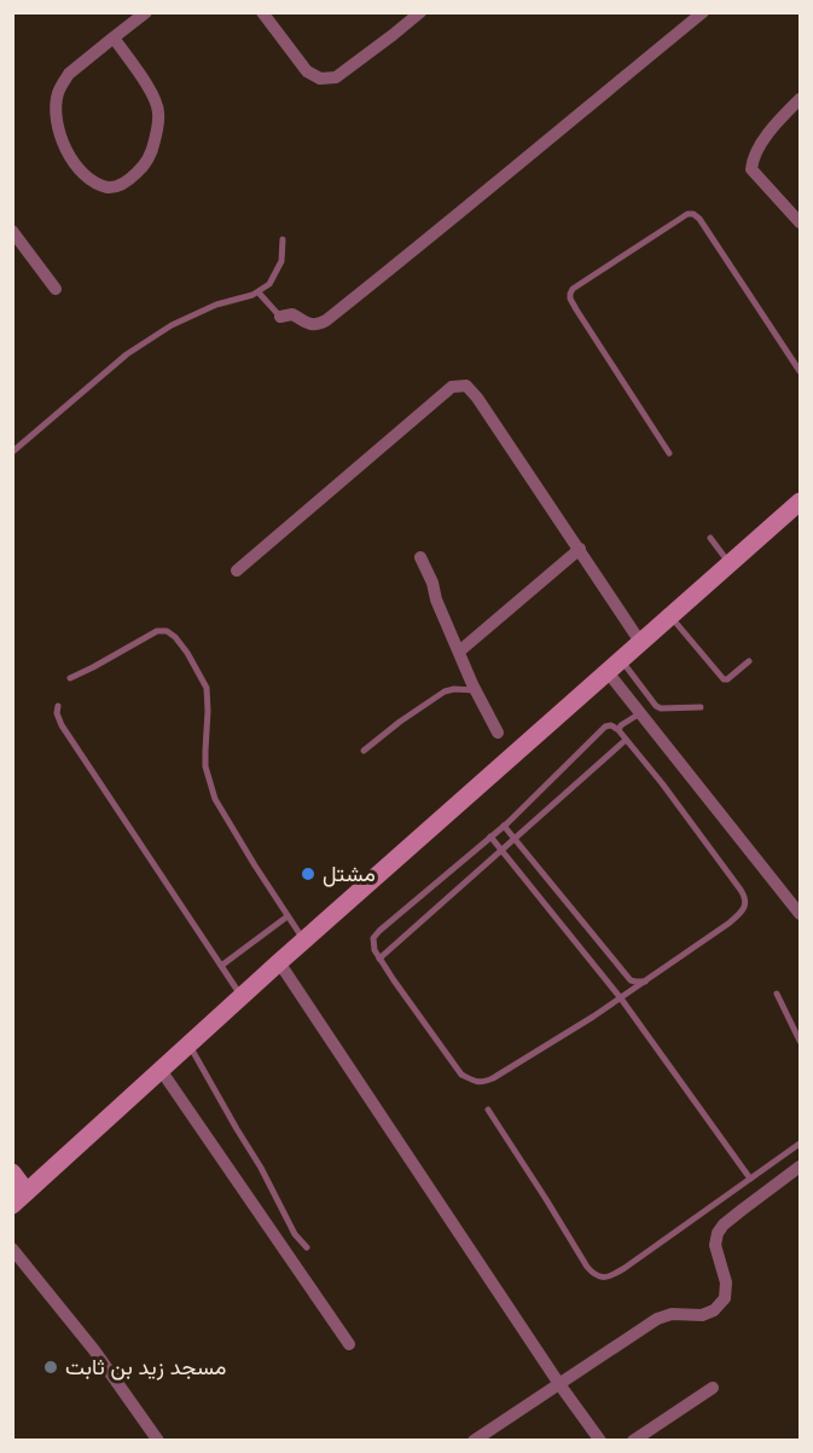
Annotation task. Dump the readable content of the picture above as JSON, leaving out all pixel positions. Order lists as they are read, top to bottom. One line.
{"places":["مشتل","مسجد زيد بن ثابت"]}
